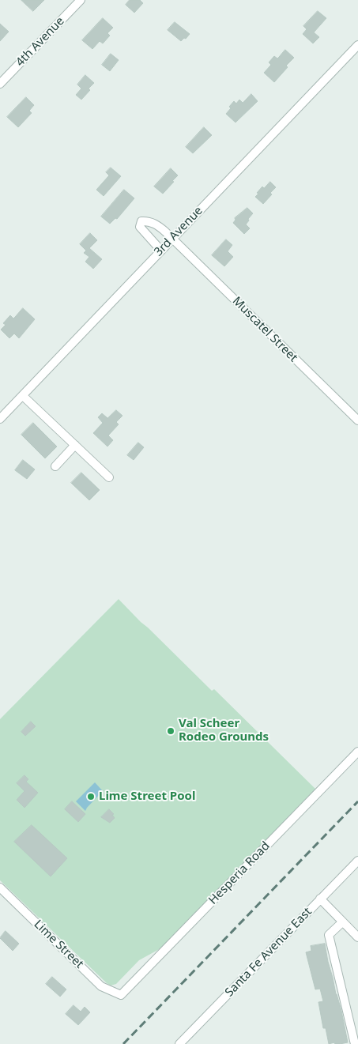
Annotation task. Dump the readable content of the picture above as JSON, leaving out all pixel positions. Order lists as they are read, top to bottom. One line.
{"streets":{"street":["4th Avenue","3rd Avenue","Muscatel Street","Hesperia Road","Lime Street","Santa Fe Avenue East"]},"crossings":[["3rd Avenue","Muscatel Street"],["Hesperia Road","Lime Street"]],"places":["Val Scheer Rodeo Grounds","Lime Street Pool"]}
